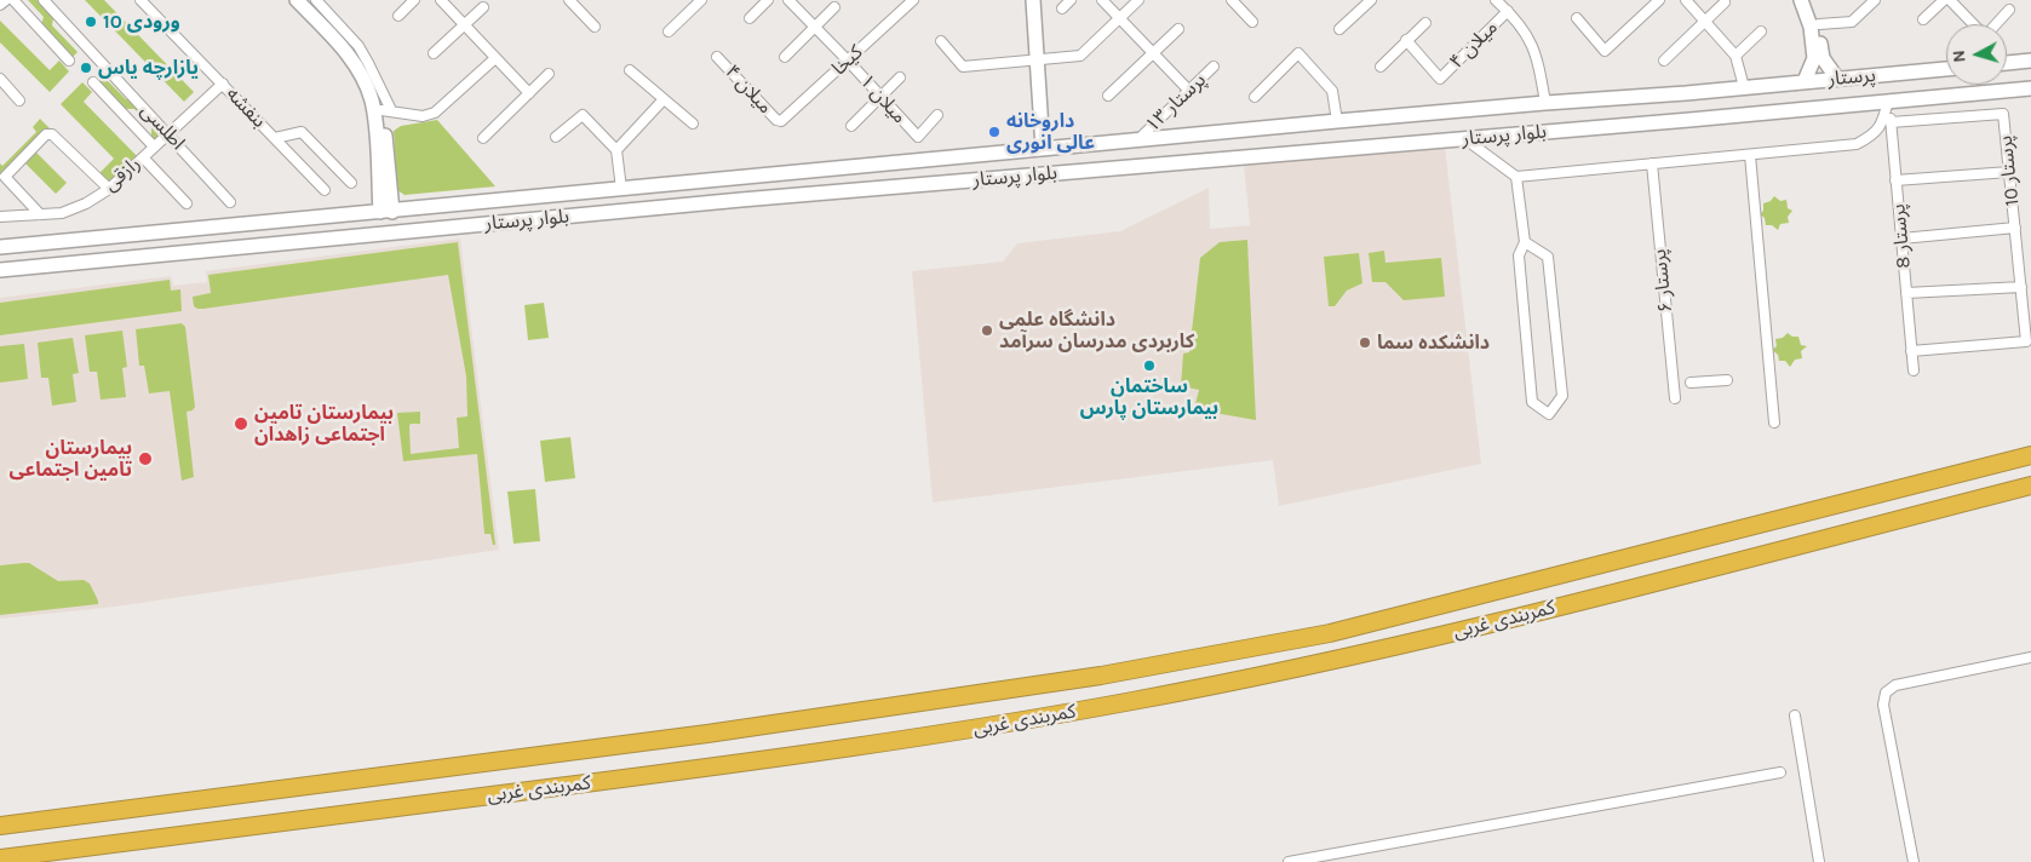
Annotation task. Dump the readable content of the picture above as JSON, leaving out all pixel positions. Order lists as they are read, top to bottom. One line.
{"streets":{"highway":["کمربندی غربی"],"main road":["پرستار","بلوار پرستار"],"street":["میلان ۴","کیخا","میلان ۱","پرستار ۱۳","بنفشه","اطلسی","پرستار 10","رازقی","پرستار 8","پرستار ۶"]},"crossings":[["میلان ۴","کیخا"],["کیخا","میلان ۱"],["پرستار","بلوار پرستار"],["پرستار ۱۳","بلوار پرستار"],["بنفشه","رازقی"],["اطلسی","رازقی"],["بلوار پرستار","پرستار 8"],["پرستار 10","پرستار 8"]],"places":["ورودی 10","یازارچه یاس","داروخانه عالی انوری","دانشگاه علمی کاربردی مدرسان سرآمد","دانشکده سما","ساختمان بیمارستان پارس","بیمارستان تامین اجتماعی زاهدان","بیمارستان تامین اجتماعی"],"north":"left"}
